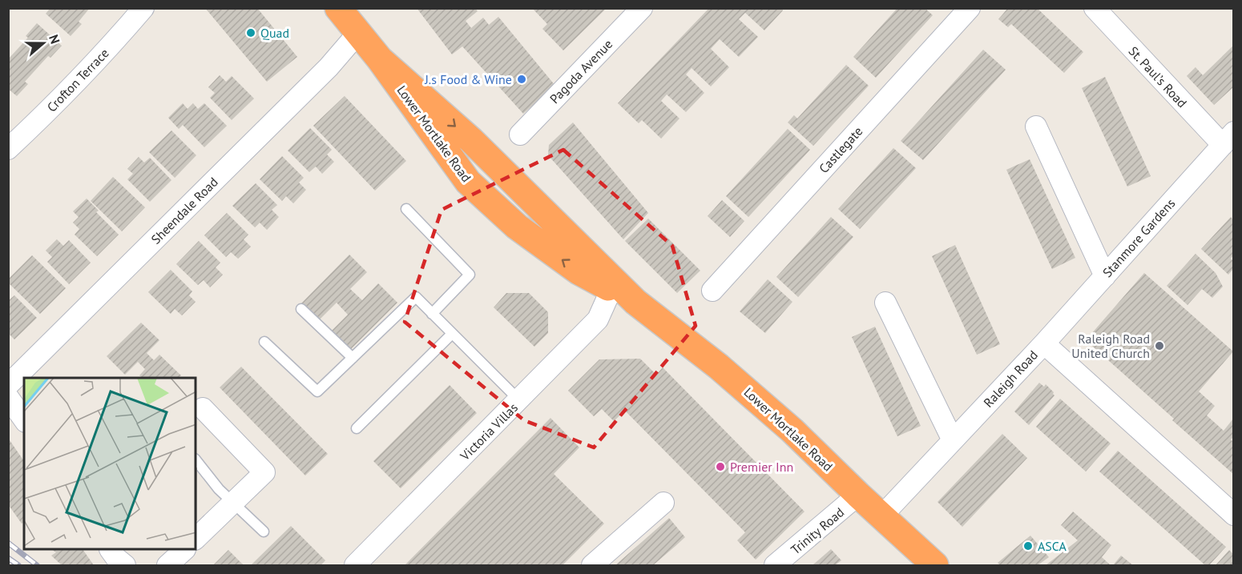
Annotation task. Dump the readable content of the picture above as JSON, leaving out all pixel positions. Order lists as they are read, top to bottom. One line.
{"streets":{"highway":["Lower Mortlake Road"],"street":["Pagoda Avenue","St. Paul’s Road","Crofton Terrace","Castlegate","Sheendale Road","Stanmore Gardens","Raleigh Road","Victoria Villas","Trinity Road"]},"crossings":[["St. Paul’s Road","Stanmore Gardens"],["Lower Mortlake Road","Sheendale Road"],["Lower Mortlake Road","Raleigh Road"],["Lower Mortlake Road","Victoria Villas"],["Lower Mortlake Road","Trinity Road"],["Stanmore Gardens","Raleigh Road"]],"places":["Quad","J.s Food & Wine","Raleigh Road United Church","Premier Inn","ASCA"],"north":"right"}
